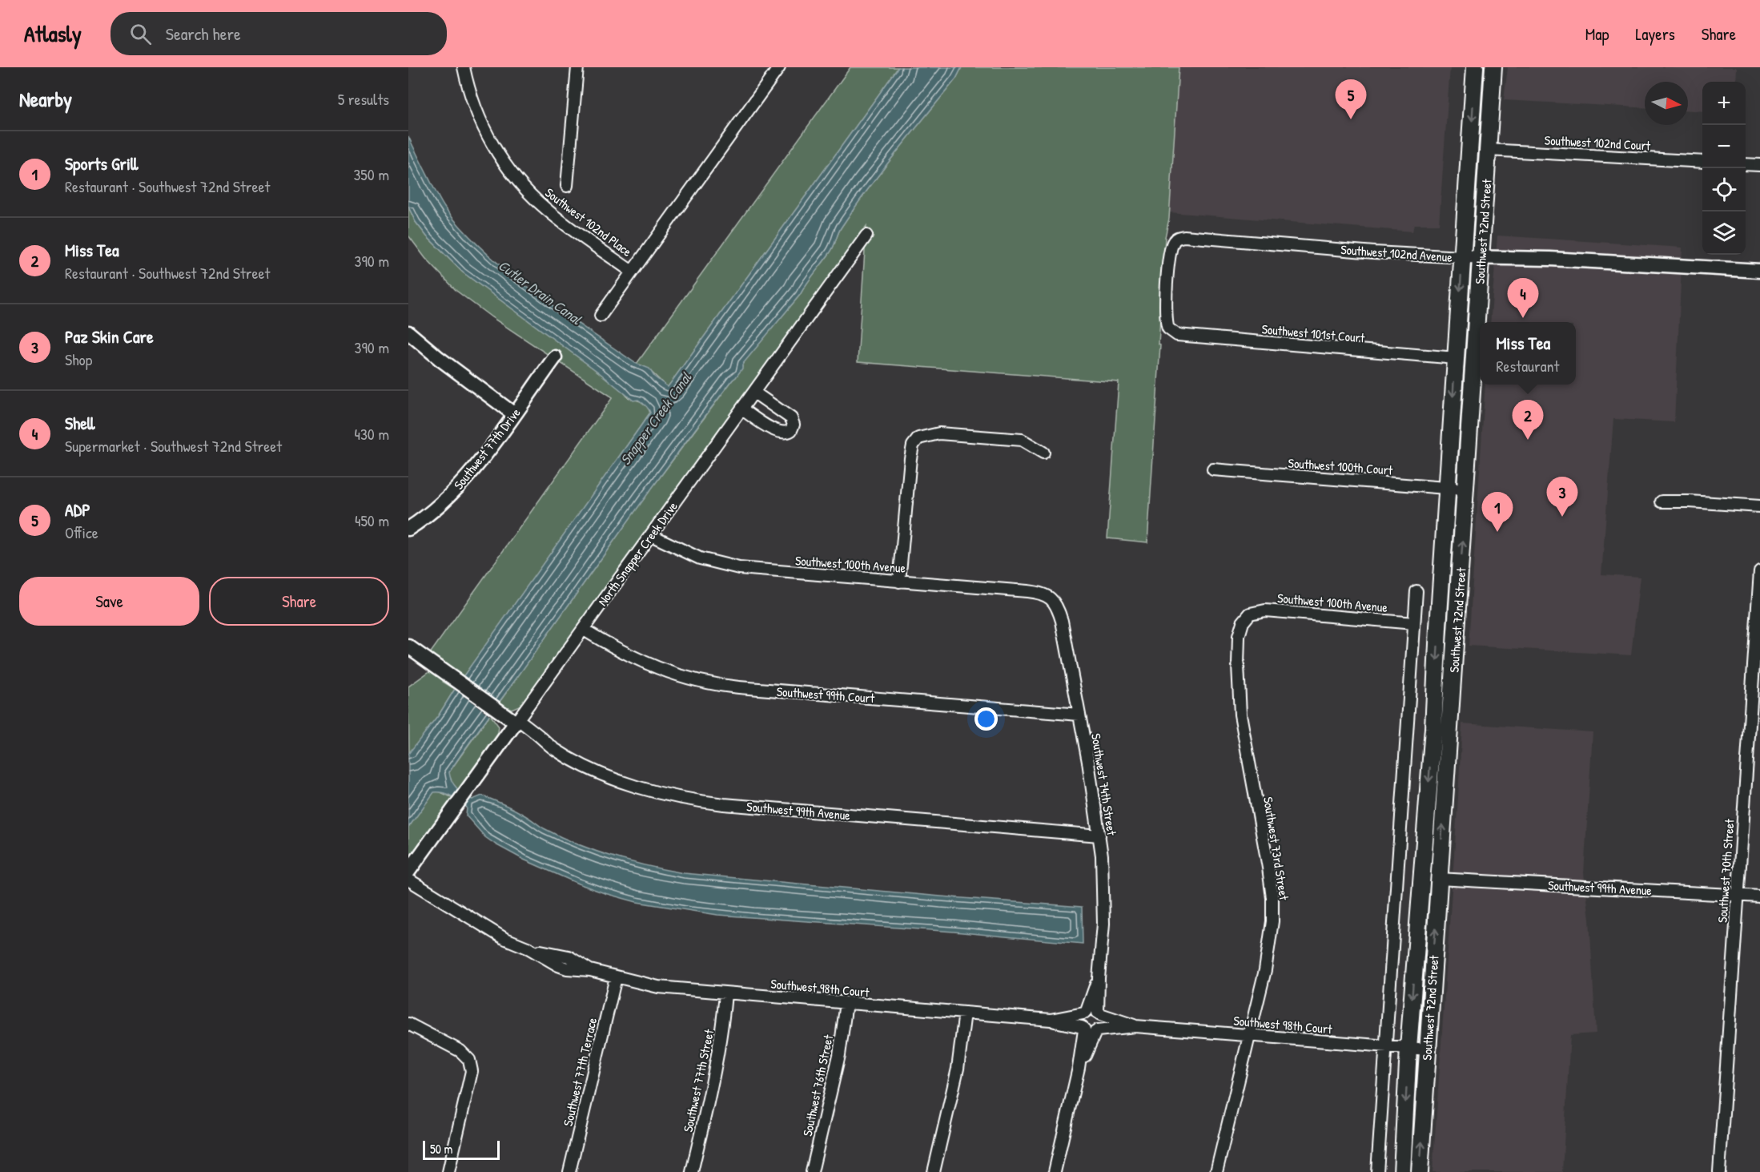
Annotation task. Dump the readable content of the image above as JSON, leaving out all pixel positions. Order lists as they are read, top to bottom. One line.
{"streets":{"main road":["Southwest 72nd Street"],"street":["Southwest 102nd Court","Southwest 102nd Place","Southwest 102nd Avenue","Southwest 101st Court","Southwest 77th Drive","Southwest 100th Court","North Snapper Creek Drive","Southwest 100th Avenue","Southwest 99th Court","Southwest 74th Street","Southwest 99th Avenue","Southwest 73rd Street","Southwest 70th Street","Southwest 98th Court","Southwest 77th Terrace","Southwest 77th Street","Southwest 76th Street"]},"crossings":[["Southwest 102nd Court","Southwest 72nd Street"],["Southwest 72nd Street","Southwest 102nd Avenue"],["Southwest 72nd Street","Southwest 101st Court"],["Southwest 72nd Street","Southwest 100th Court"],["Southwest 72nd Street","Southwest 99th Avenue"],["Southwest 72nd Street","Southwest 98th Court"],["Southwest 102nd Avenue","Southwest 101st Court"],["North Snapper Creek Drive","Southwest 100th Avenue"],["North Snapper Creek Drive","Southwest 99th Court"],["North Snapper Creek Drive","Southwest 99th Avenue"],["Southwest 100th Avenue","Southwest 74th Street"],["Southwest 100th Avenue","Southwest 73rd Street"],["Southwest 99th Court","Southwest 74th Street"],["Southwest 74th Street","Southwest 99th Avenue"],["Southwest 74th Street","Southwest 98th Court"],["Southwest 99th Avenue","Southwest 70th Street"],["Southwest 73rd Street","Southwest 98th Court"],["Southwest 98th Court","Southwest 77th Terrace"],["Southwest 98th Court","Southwest 77th Street"],["Southwest 98th Court","Southwest 76th Street"]],"water":["Cutler Drain Canal","Snapper Creek Canal"],"scale_bar":"50 m","north":"right","page":{"header":"Atlasly","search":"Search here","nav":["Map","Layers","Share"],"heading":["Nearby","5 results"],"pins":["5","4","2","3","1"],"map_buttons":["+","−"],"list":[{"mark":"1","name":"Sports Grill","note":"Restaurant · Southwest 72nd Street","value":"350 m"},{"mark":"2","name":"Miss Tea","note":"Restaurant · Southwest 72nd Street","value":"390 m"},{"mark":"3","name":"Paz Skin Care","note":"Shop","value":"390 m"},{"mark":"4","name":"Shell","note":"Supermarket · Southwest 72nd Street","value":"430 m"},{"mark":"5","name":"ADP","note":"Office","value":"450 m"}],"popup":["Miss Tea","Restaurant"],"buttons":["Save","Share"],"scale":"50 m"}}
